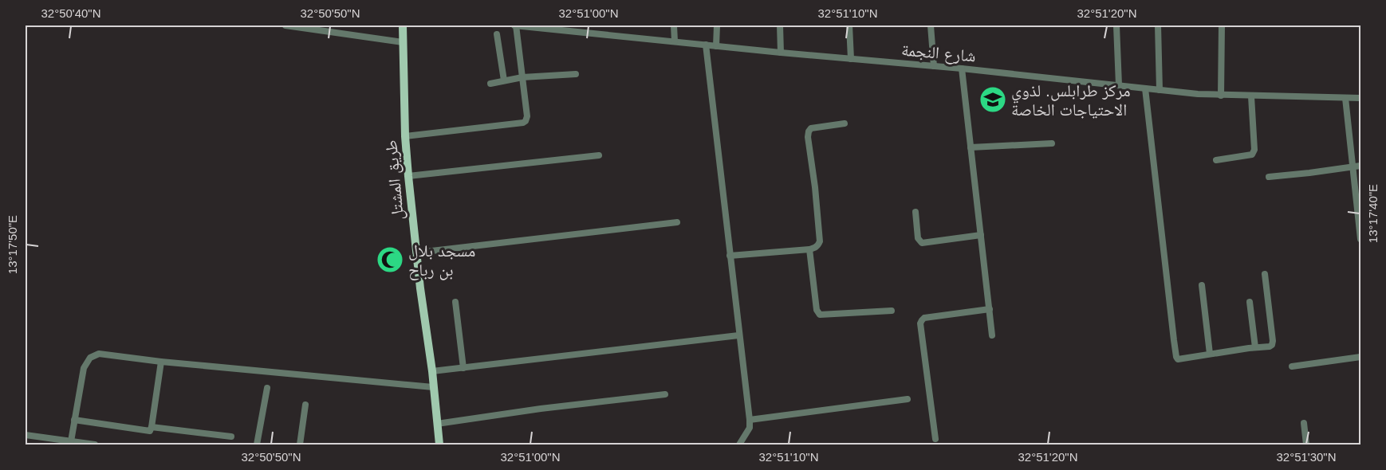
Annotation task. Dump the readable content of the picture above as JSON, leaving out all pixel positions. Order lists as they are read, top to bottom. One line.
{"streets":{"main road":["طريق المشتل"],"street":["شارع النجمة"]},"places":{"school or university":["مركز طرابلس. لذوي الاحتياجات الخاصة"],"mosque":["مسجد بلال بن رباح"]},"coordinates":["32°50'40\"N","32°50'50\"N","32°51'00\"N","32°51'10\"N","32°51'20\"N","13°17'40\"E","13°17'50\"E","32°51'30\"N"]}
